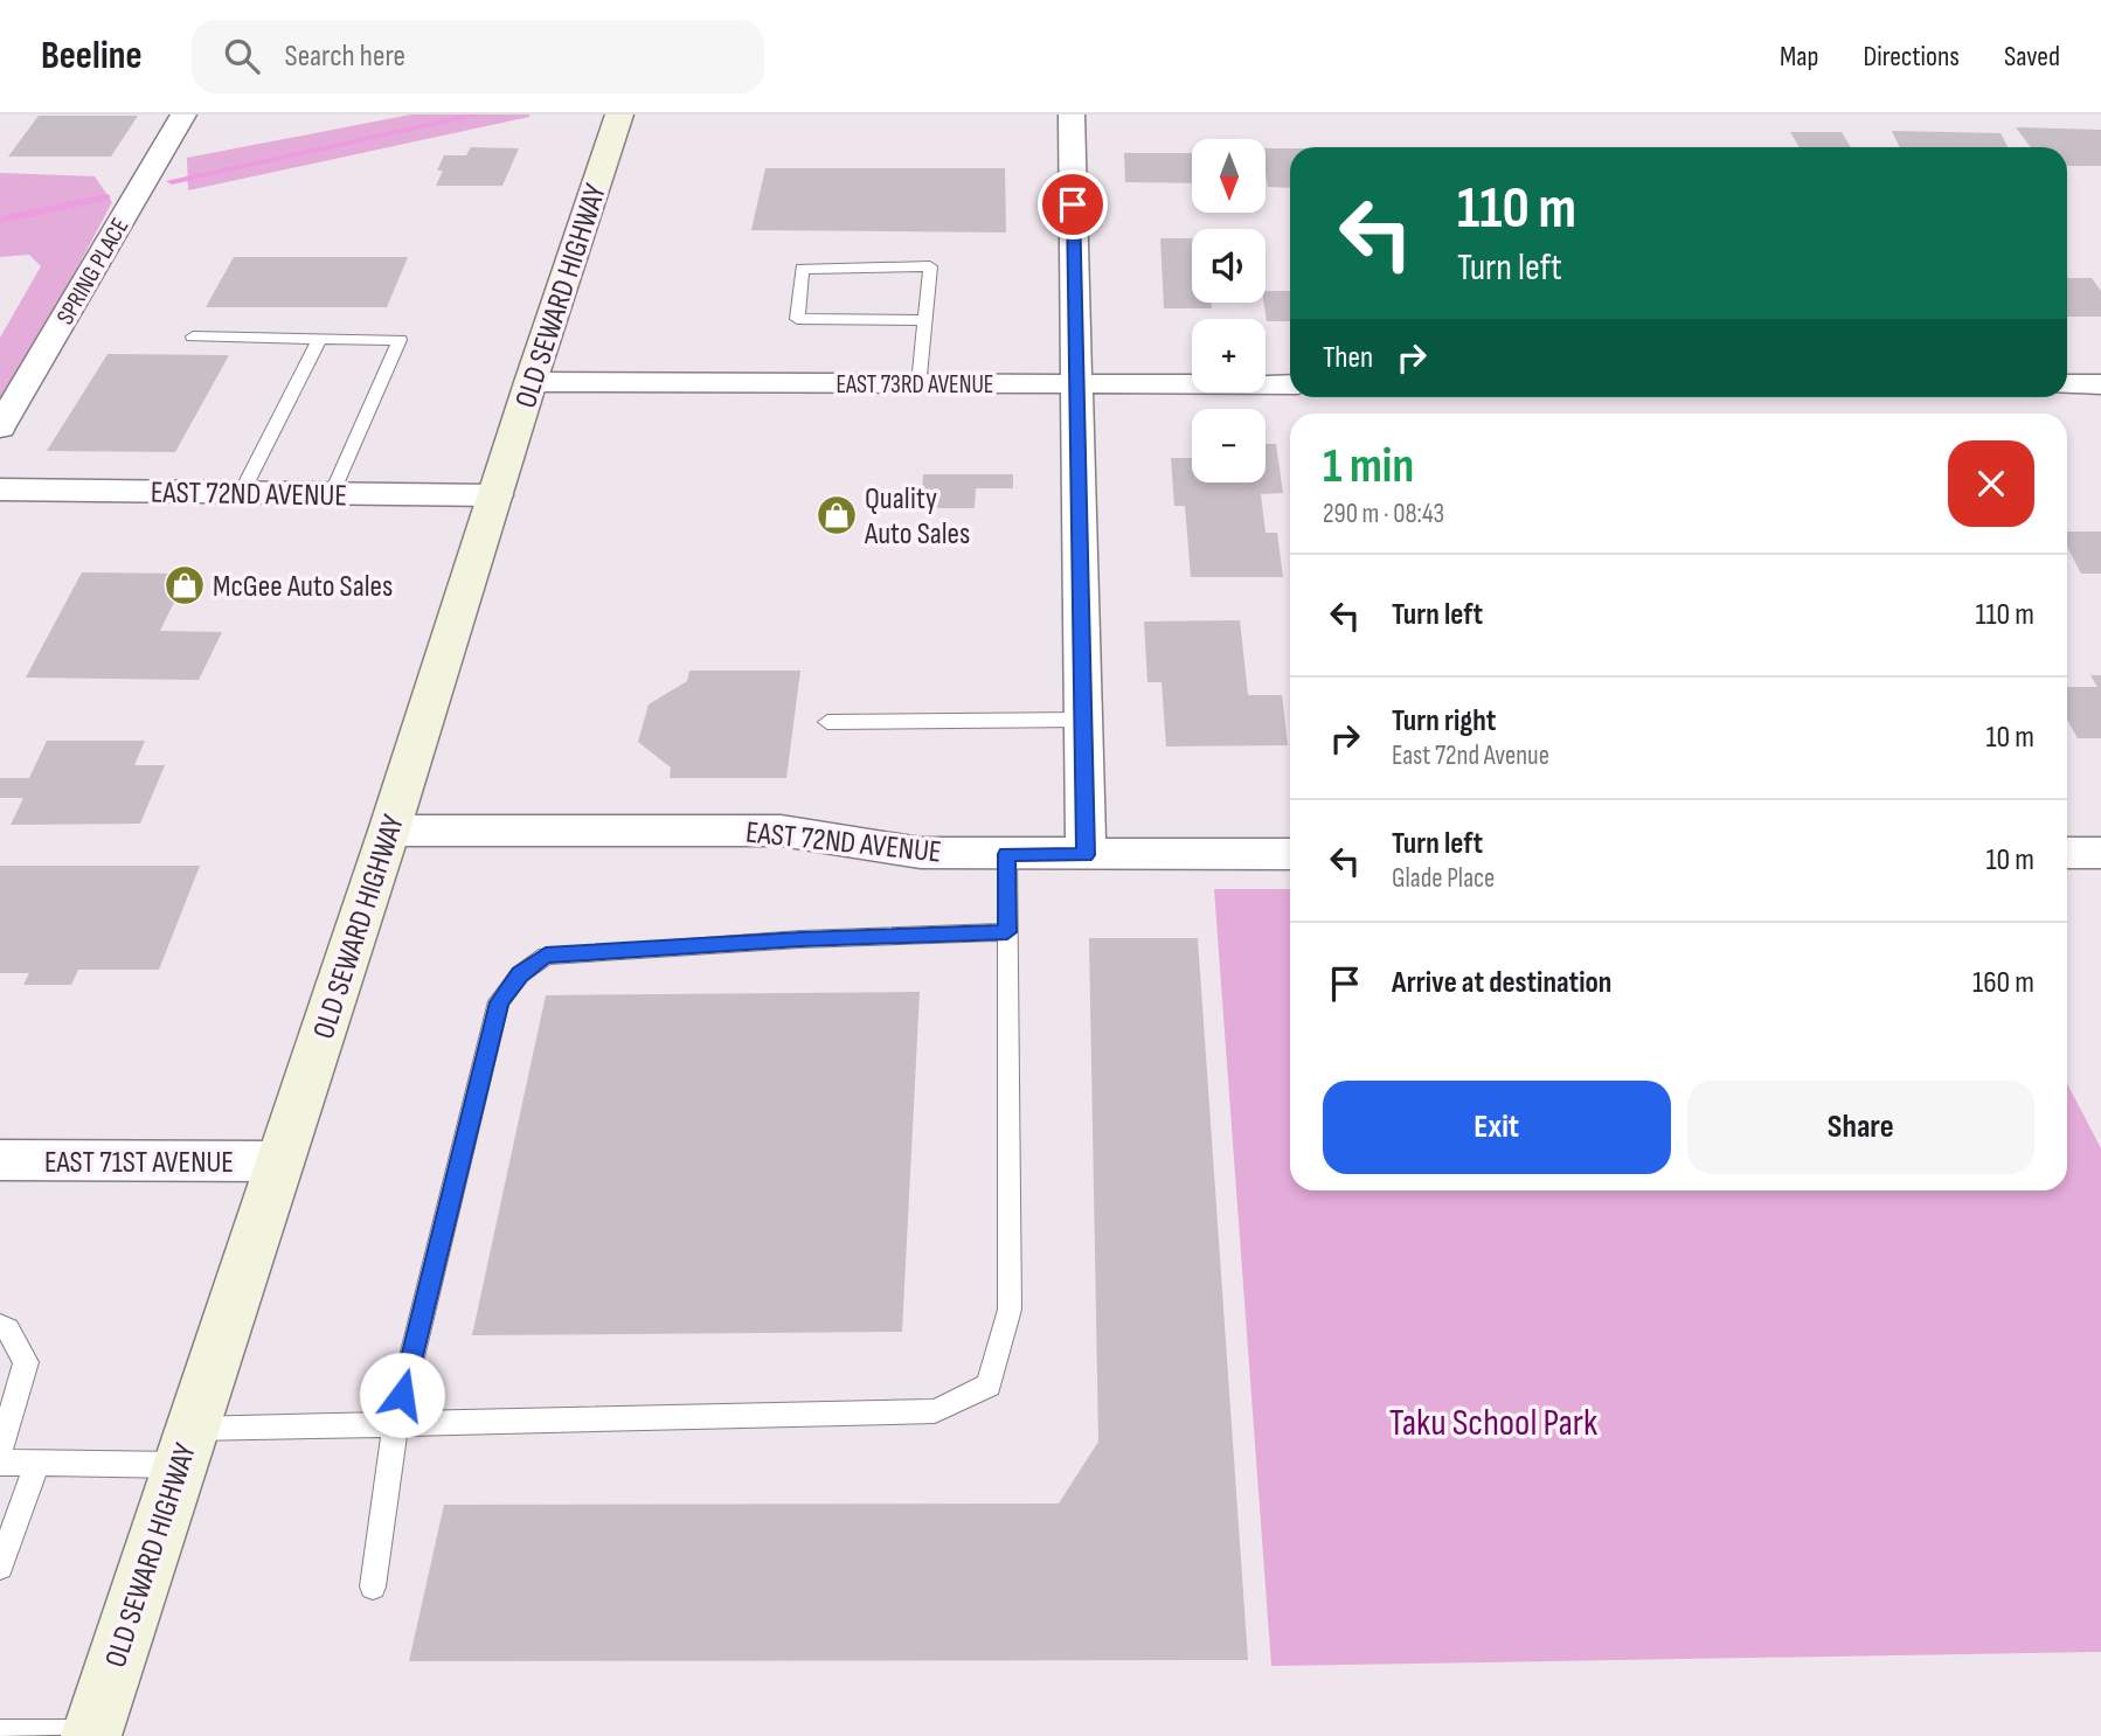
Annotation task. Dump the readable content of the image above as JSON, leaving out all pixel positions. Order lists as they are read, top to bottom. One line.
{"streets":{"main road":["OLD SEWARD HIGHWAY"],"street":["SPRING PLACE","EAST 73RD AVENUE","EAST 72ND AVENUE","EAST 71ST AVENUE"]},"crossings":[["OLD SEWARD HIGHWAY","EAST 73RD AVENUE"],["OLD SEWARD HIGHWAY","EAST 72ND AVENUE"],["OLD SEWARD HIGHWAY","EAST 71ST AVENUE"]],"parks":["Taku School Park"],"places":{"shop":["Quality Auto Sales","McGee Auto Sales"]},"north":"bottom","page":{"header":"Beeline","search":"Search here","nav":["Map","Directions","Saved"],"map_buttons":["+","−"],"turn":["110 m","Turn left"],"then":"Then","heading":["1 min","290 m · 08:43"],"list":[{"name":"Turn left","value":"110 m"},{"name":"Turn right","note":"East 72nd Avenue","value":"10 m"},{"name":"Turn left","note":"Glade Place","value":"10 m"},{"name":"Arrive at destination","value":"160 m"}],"buttons":["Exit","Share"]}}
